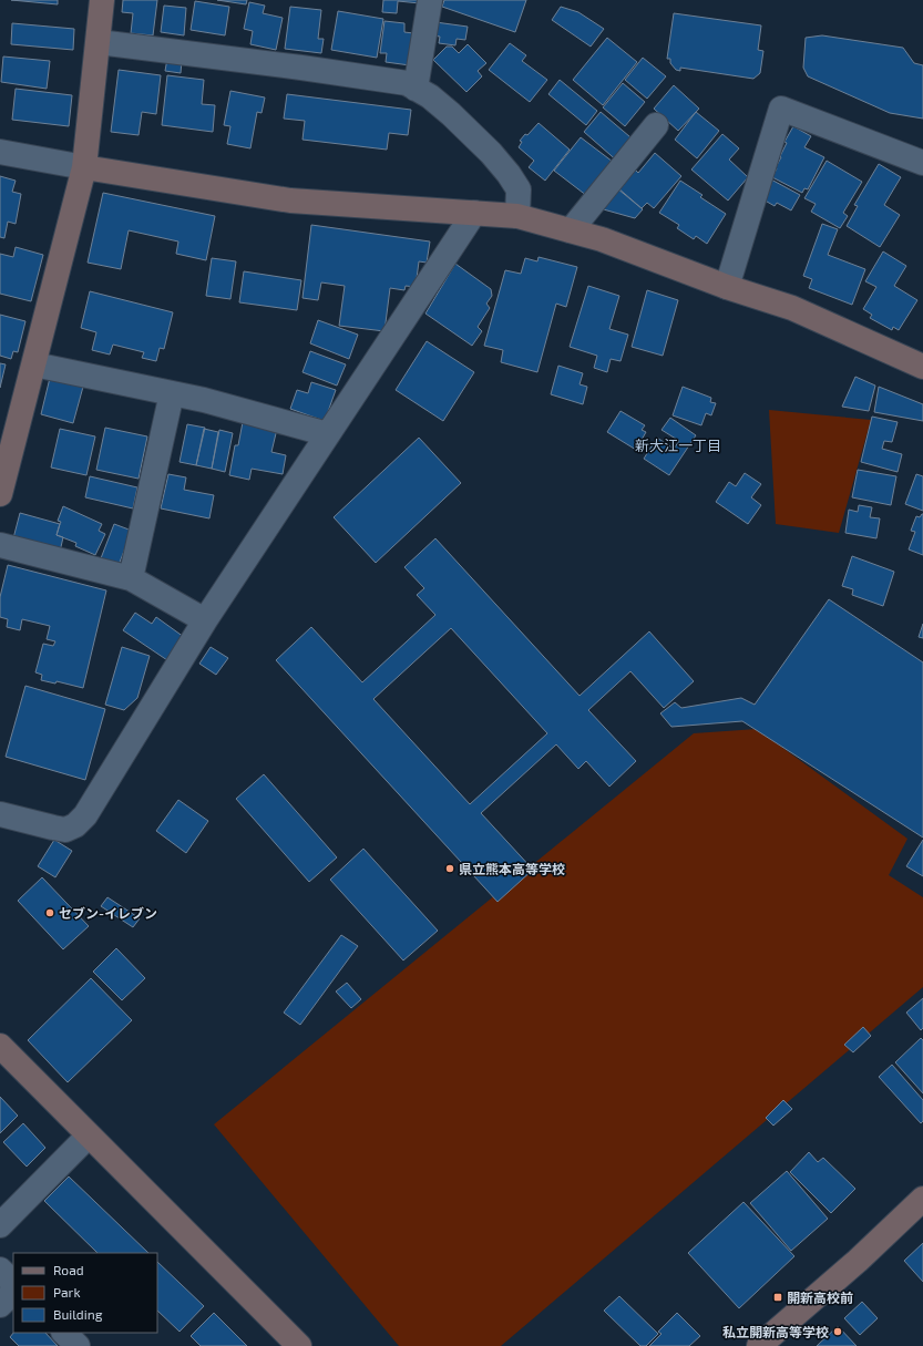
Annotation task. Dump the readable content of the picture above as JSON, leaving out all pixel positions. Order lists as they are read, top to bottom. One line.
{"districts":["新大江一丁目"],"places":{"other":["県立熊本高等学校","セブン-イレブン","私立開新高等学校"],"transit":["開新高校前"]},"legend":["Road","Park","Building"]}
